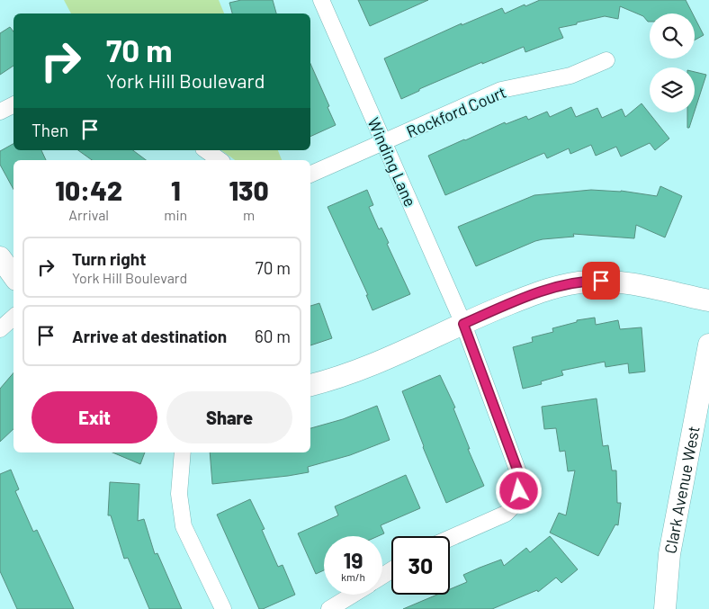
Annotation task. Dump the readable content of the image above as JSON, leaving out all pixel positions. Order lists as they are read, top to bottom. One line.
{"streets":{"street":["Rockford Court","Winding Lane","Clark Avenue West"]},"crossings":[["Rockford Court","Winding Lane"]],"page":{"turn":["70 m","York Hill Boulevard"],"then":"Then","eta":["10:42","Arrival","1","min","130","m"],"list":[{"name":"Turn right","note":"York Hill Boulevard","value":"70 m"},{"name":"Arrive at destination","value":"60 m"}],"buttons":["Exit","Share"],"speed":"19 km/h","limit":"30"}}
